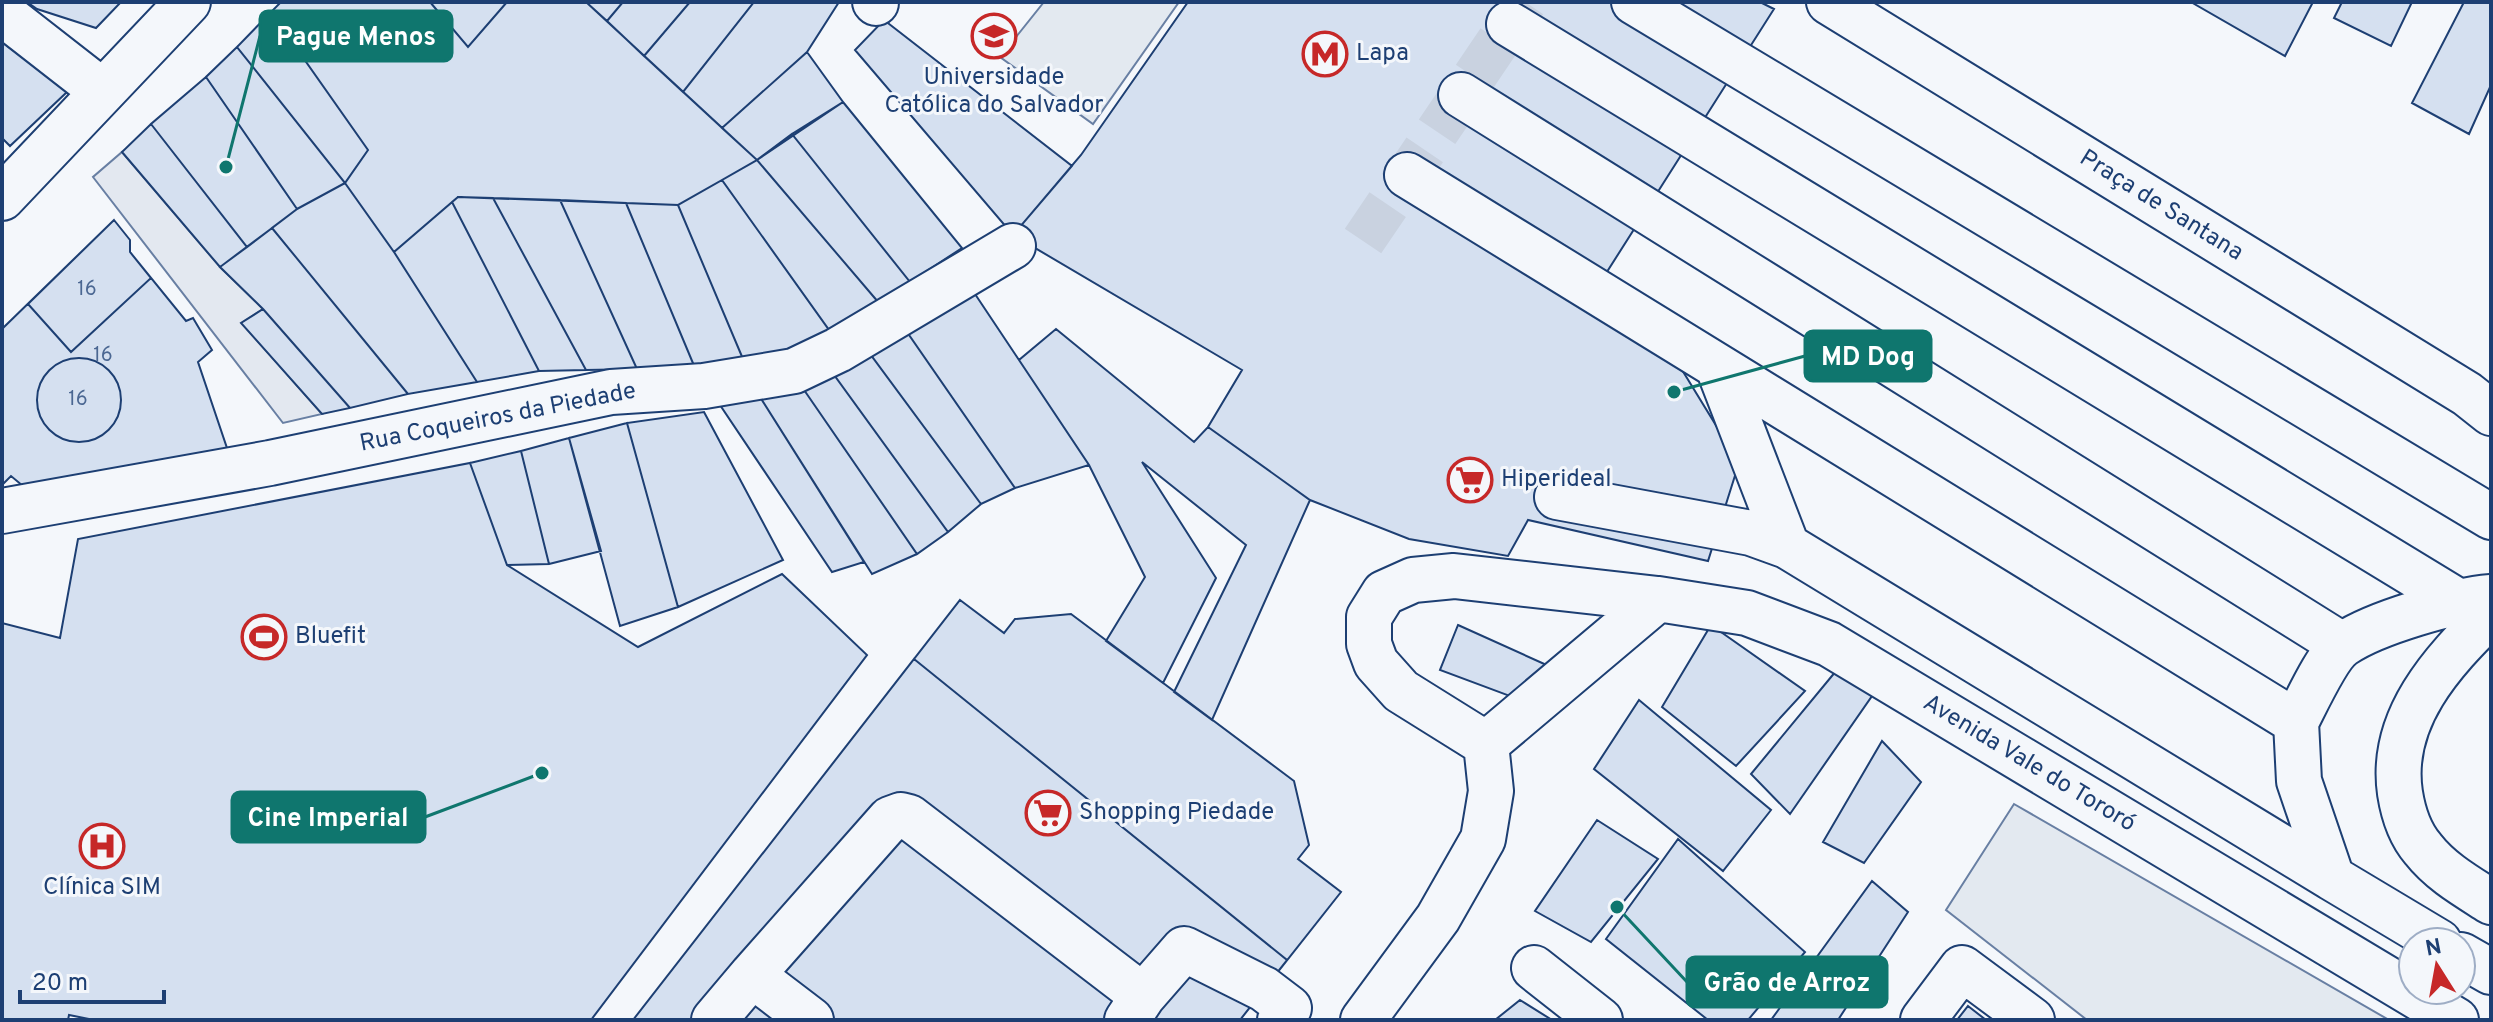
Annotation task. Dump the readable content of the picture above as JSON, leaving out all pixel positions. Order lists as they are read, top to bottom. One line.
{"streets":{"street":["Praça de Santana","Rua Coqueiros da Piedade","Avenida Vale do Tororó"]},"places":{"school or university":["Universidade Católica do Salvador"],"metro station":["Lapa"],"other":["Pague Menos","MD Dog","Cine Imperial","Grão de Arroz"],"supermarket":["Hiperideal","Shopping Piedade"],"sports":["Bluefit"],"hospital":["Clínica SIM"]},"house_numbers":["16","16","16"],"scale_bar":"20 m","north":"top"}
